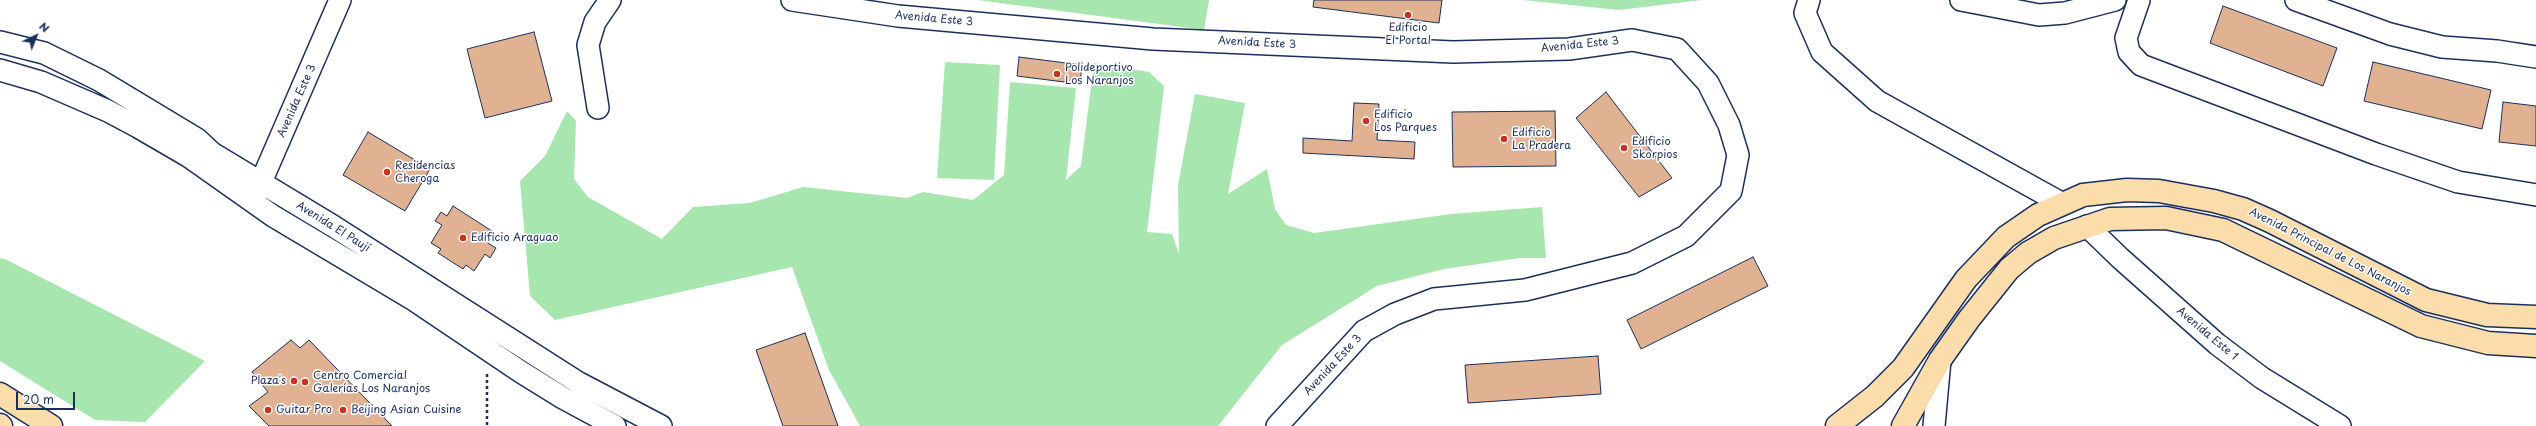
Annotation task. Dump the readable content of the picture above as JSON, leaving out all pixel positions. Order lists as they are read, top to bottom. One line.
{"streets":{"main road":["Avenida Principal de Los Naranjos"],"street":["Avenida Este 3","Avenida El Paují","Avenida Este 1"]},"crossings":[["Avenida Este 3","Avenida El Paují"]],"places":["Edificio El Portal","Polideportivo Los Naranjos","Edificio Los Parques","Edificio La Pradera","Edificio Skorpios","Residencias Cheroga","Edificio Araguao","Plaza's","Centro Comercial Galerías Los Naranjos","Guitar Pro","Beijing Asian Cuisine"],"scale_bar":"20 m","north":"top right"}
